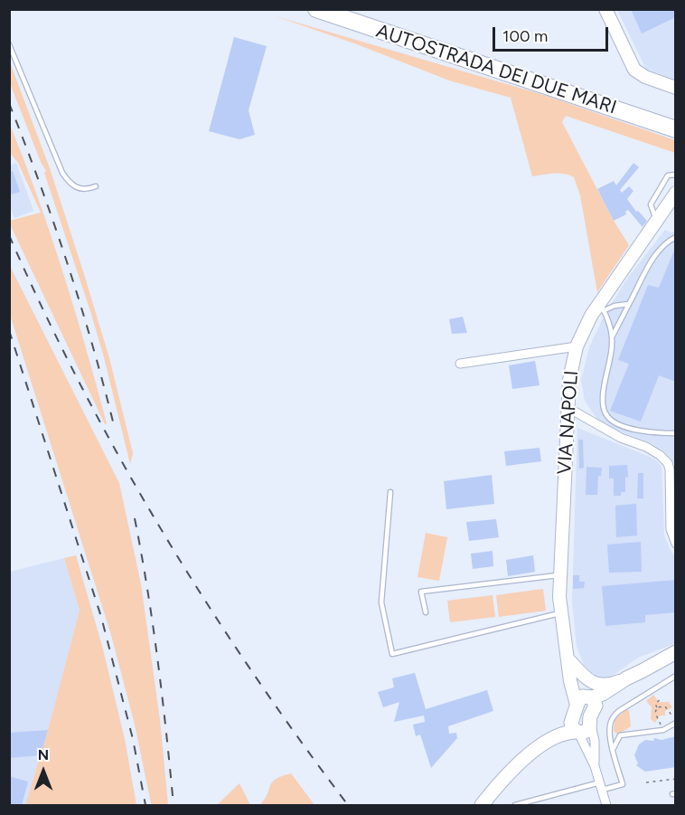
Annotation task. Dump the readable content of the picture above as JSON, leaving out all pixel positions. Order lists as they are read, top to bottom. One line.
{"streets":{"highway":["AUTOSTRADA DEI DUE MARI"],"main road":["VIA NAPOLI"]},"scale_bar":"100 m","north":"top"}
